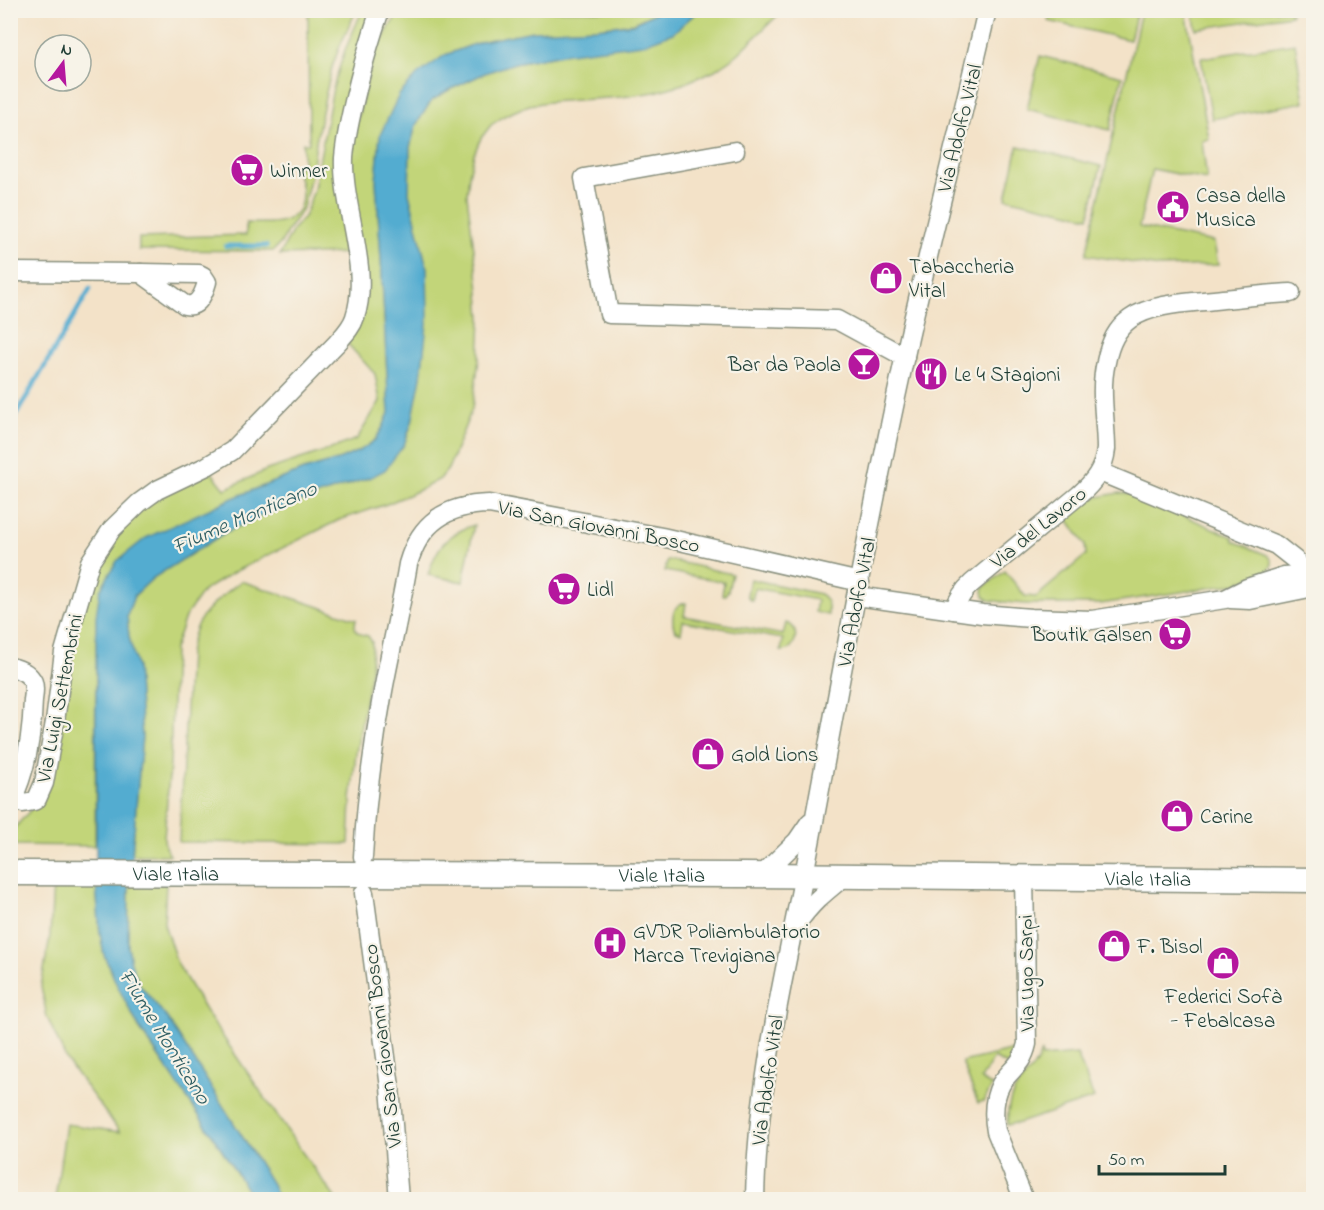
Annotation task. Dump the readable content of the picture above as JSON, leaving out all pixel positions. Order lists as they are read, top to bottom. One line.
{"streets":{"main road":["Viale Italia"],"street":["Via Adolfo Vital","Via San Giovanni Bosco","Via del Lavoro","Via Luigi Settembrini","Via Ugo Sarpi"]},"crossings":[["Via Adolfo Vital","Via San Giovanni Bosco"],["Via Adolfo Vital","Viale Italia"],["Viale Italia","Via Ugo Sarpi"]],"water":["Fiume Monticano"],"places":{"supermarket":["Winner","Lidl","Boutik Galsen"],"public building":["Casa della Musica"],"shop":["Tabaccheria Vital","Gold Lions","Carine","F. Bisol","Federici Sofà - Febalcasa"],"bar":["Bar da Paola"],"restaurant":["Le 4 Stagioni"],"hospital":["GVDR Poliambulatorio Marca Trevigiana"]},"scale_bar":"50 m","north":"top"}
